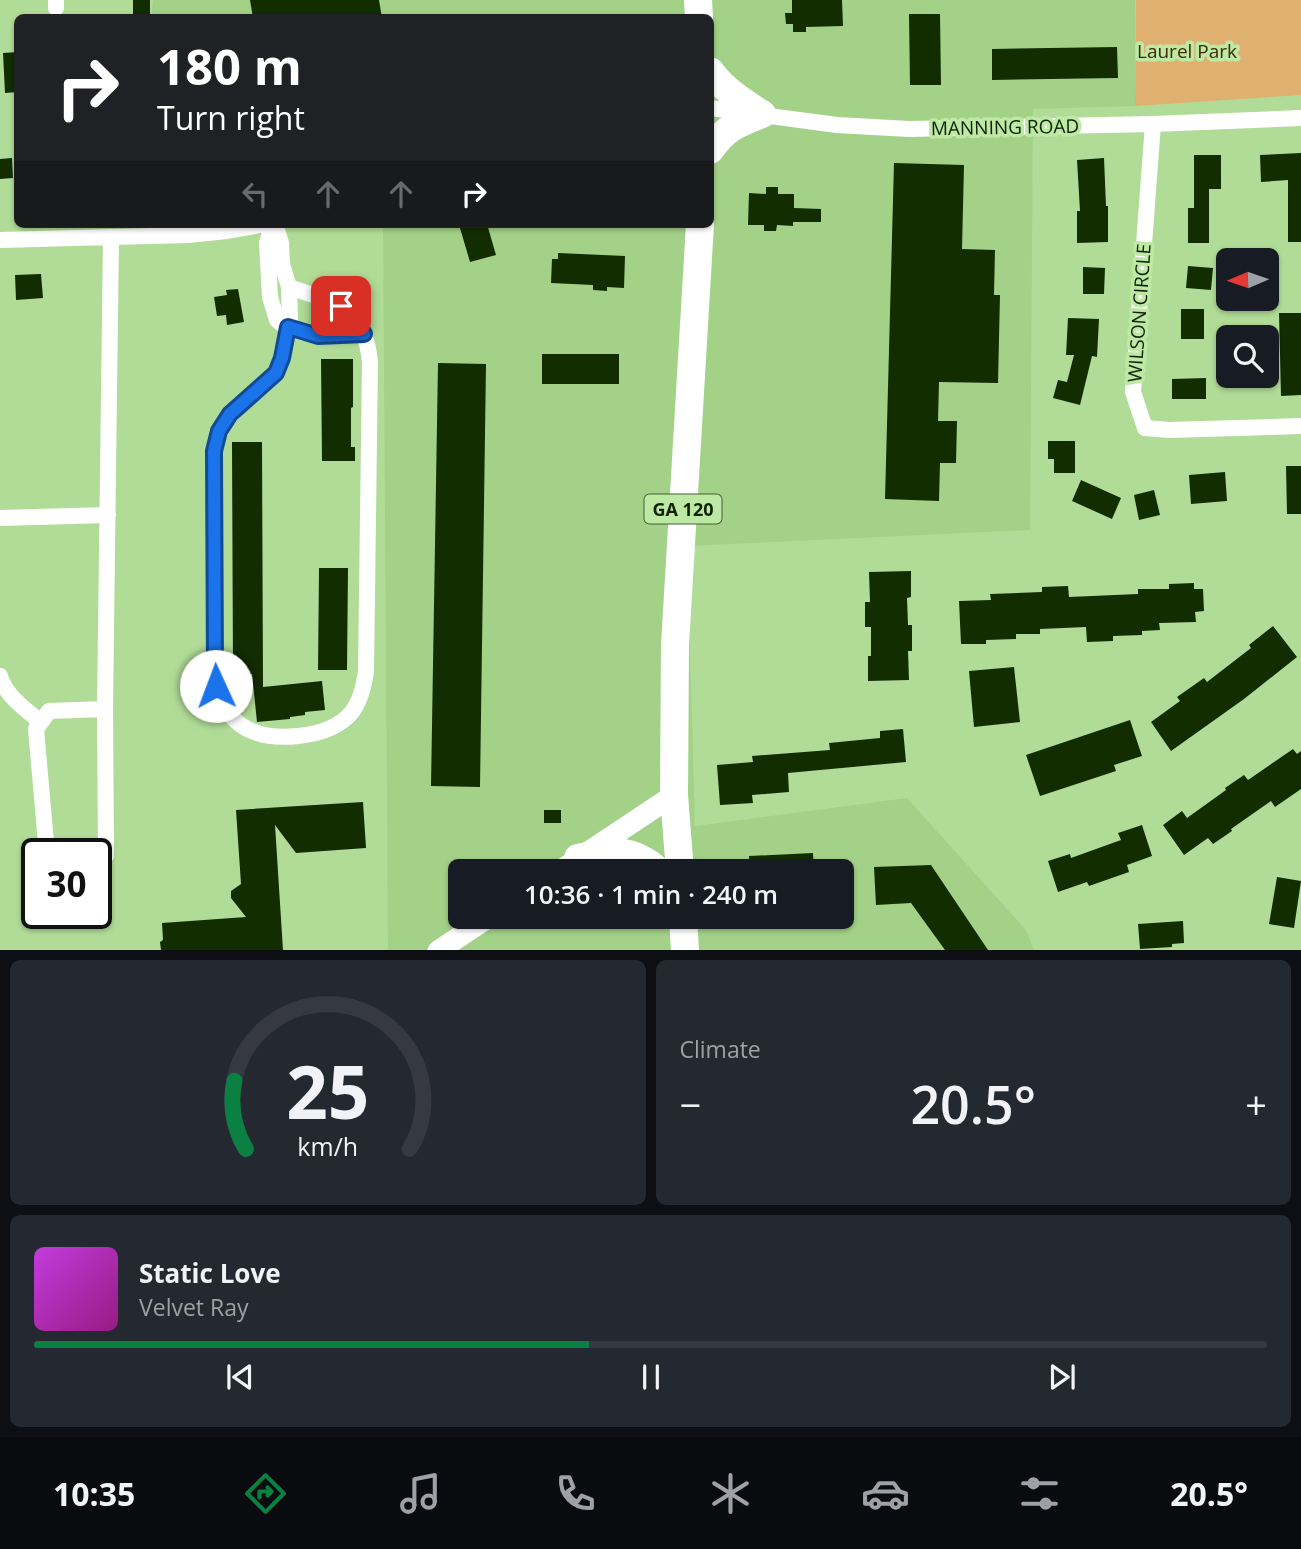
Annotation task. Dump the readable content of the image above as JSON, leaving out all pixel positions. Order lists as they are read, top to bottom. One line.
{"streets":{"highway":["GA 120"],"street":["MANNING ROAD","WILSON CIRCLE"]},"crossings":[["MANNING ROAD","WILSON CIRCLE"]],"parks":["Laurel Park"],"north":"left","page":{"turn":["180 m","Turn right"],"limit":"30","trip":"10:36 · 1 min · 240 m","tile":"Climate","heat":["−","20.5°","+"],"song":["Static Love","Velvet Ray"],"tabs":["10:35","20.5°"],"gauge":["25","km/h"]}}
